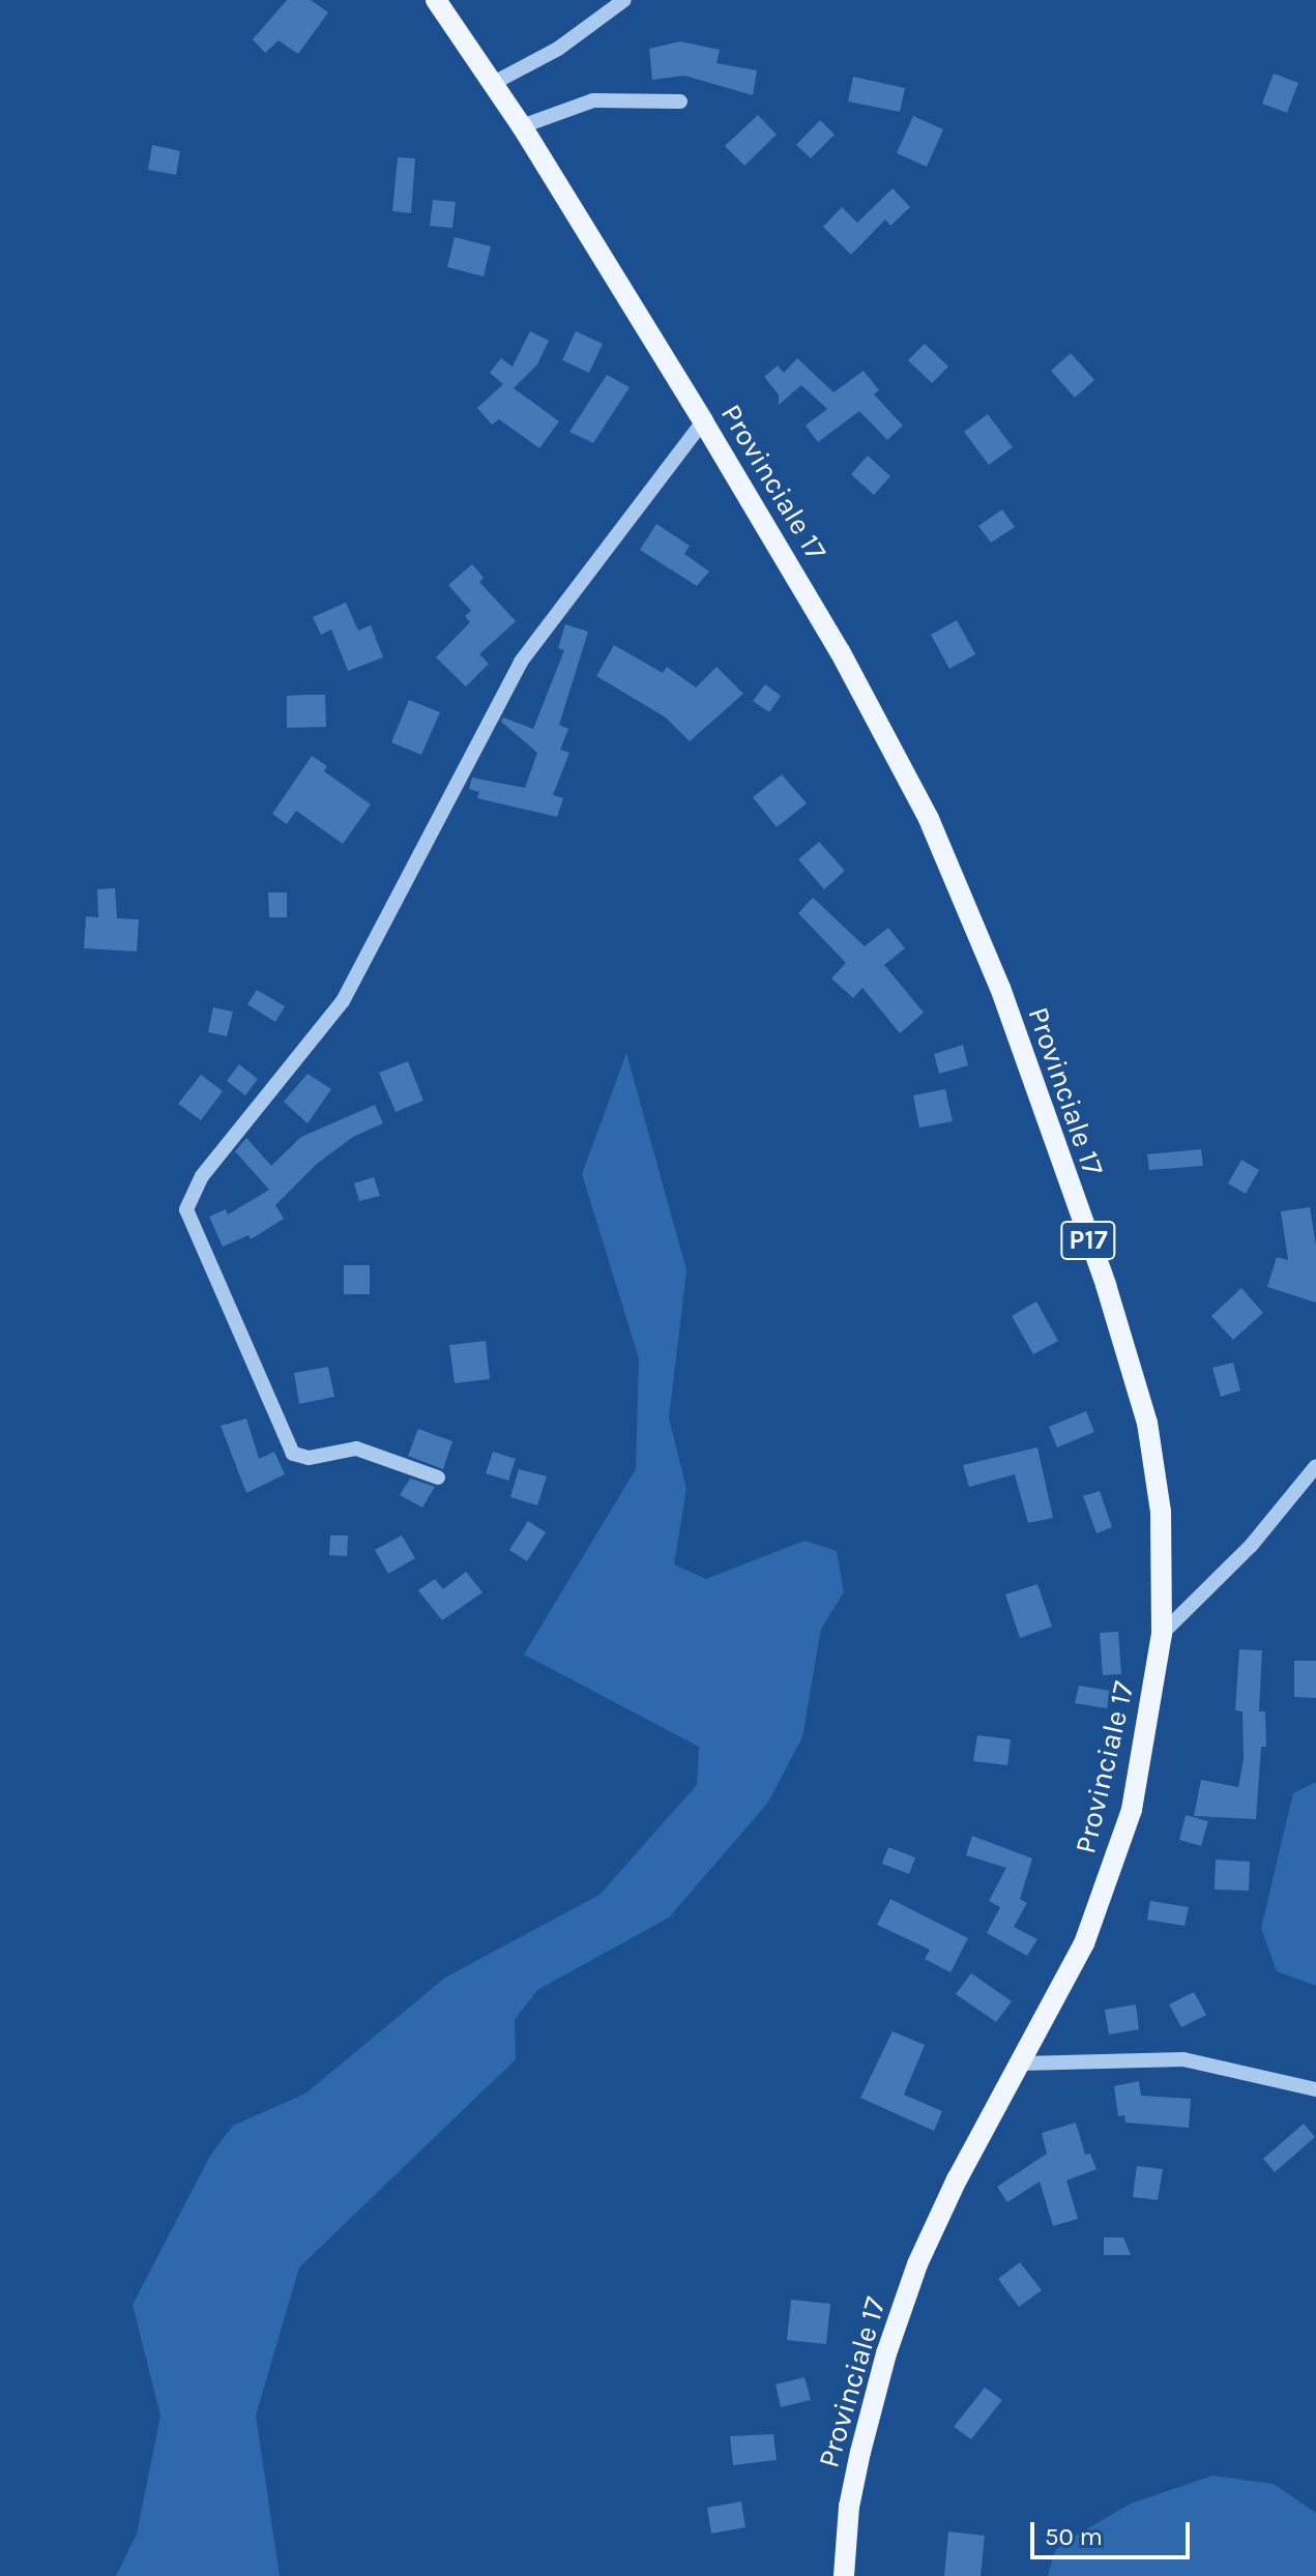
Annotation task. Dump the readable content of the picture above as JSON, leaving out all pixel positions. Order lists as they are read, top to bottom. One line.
{"streets":{"main road":["Provinciale 17","P17"]},"scale_bar":"50 m"}
